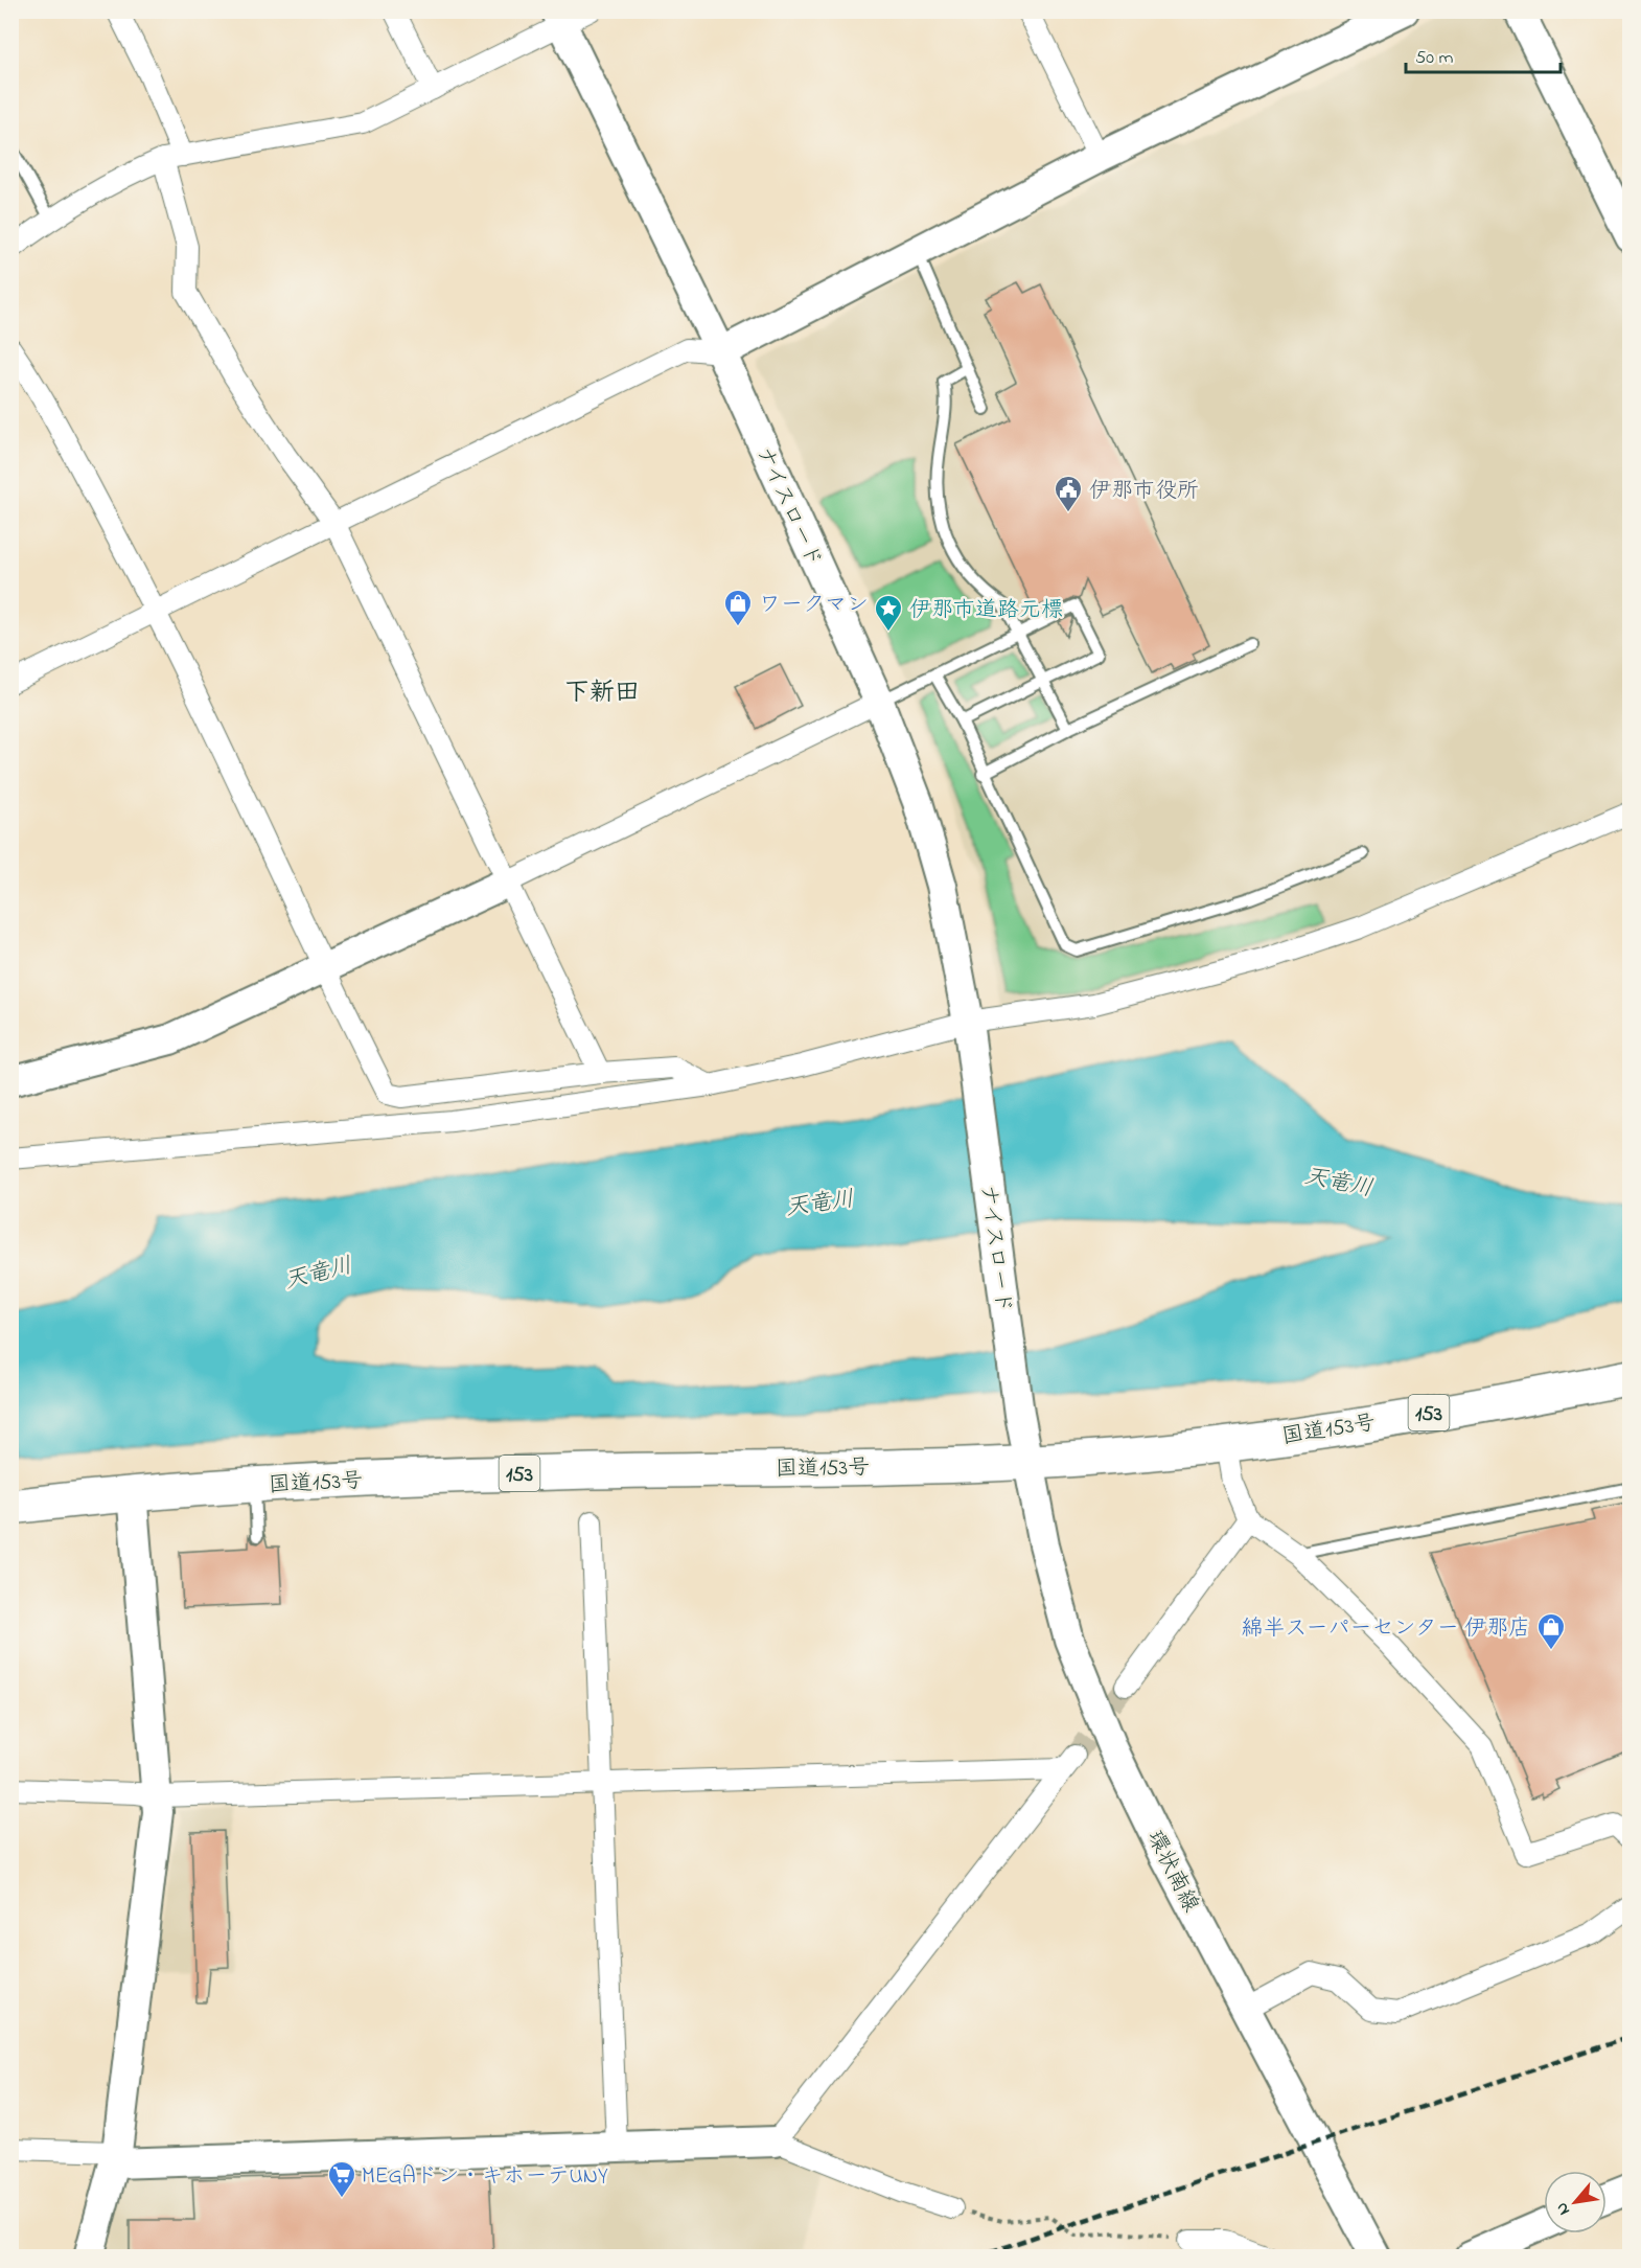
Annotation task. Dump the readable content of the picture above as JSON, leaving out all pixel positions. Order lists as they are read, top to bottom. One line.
{"streets":{"highway":["153","国道153号"],"street":["ナイスロード","環状南線"]},"crossings":[["ナイスロード","国道153号"],["ナイスロード","環状南線"],["国道153号","環状南線"]],"districts":["下新田"],"water":["天竜川"],"places":{"public building":["伊那市役所"],"shop":["ワークマン","綿半スーパーセンター 伊那店"],"place":["伊那市道路元標"],"supermarket":["MEGAドン・キホーテUNY"]},"scale_bar":"50 m","north":"bottom left"}
